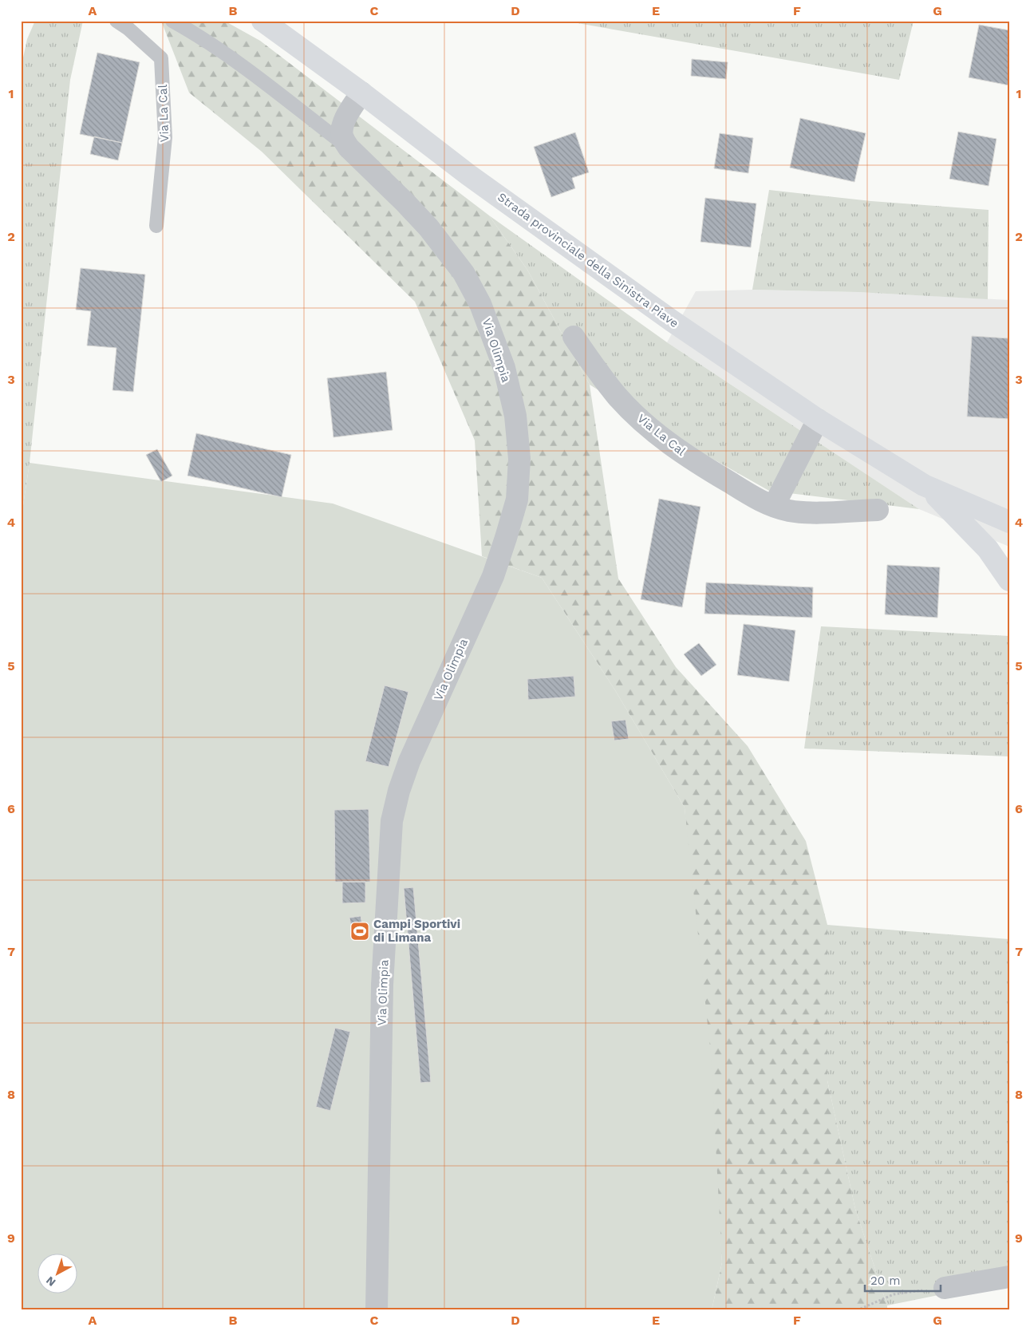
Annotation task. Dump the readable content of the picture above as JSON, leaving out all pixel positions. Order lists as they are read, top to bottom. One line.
{"streets":{"main road":["Strada provinciale della Sinistra Piave"],"street":["Via La Cal","Via Olimpia"]},"crossings":[["Strada provinciale della Sinistra Piave","Via Olimpia"]],"places":{"sports":["Campi Sportivi di Limana"]},"scale_bar":"20 m","north":"bottom left","grid":{"columns":["A","B","C","D","E","F","G"],"rows":["1","2","3","4","5","6","7","8","9"]}}
